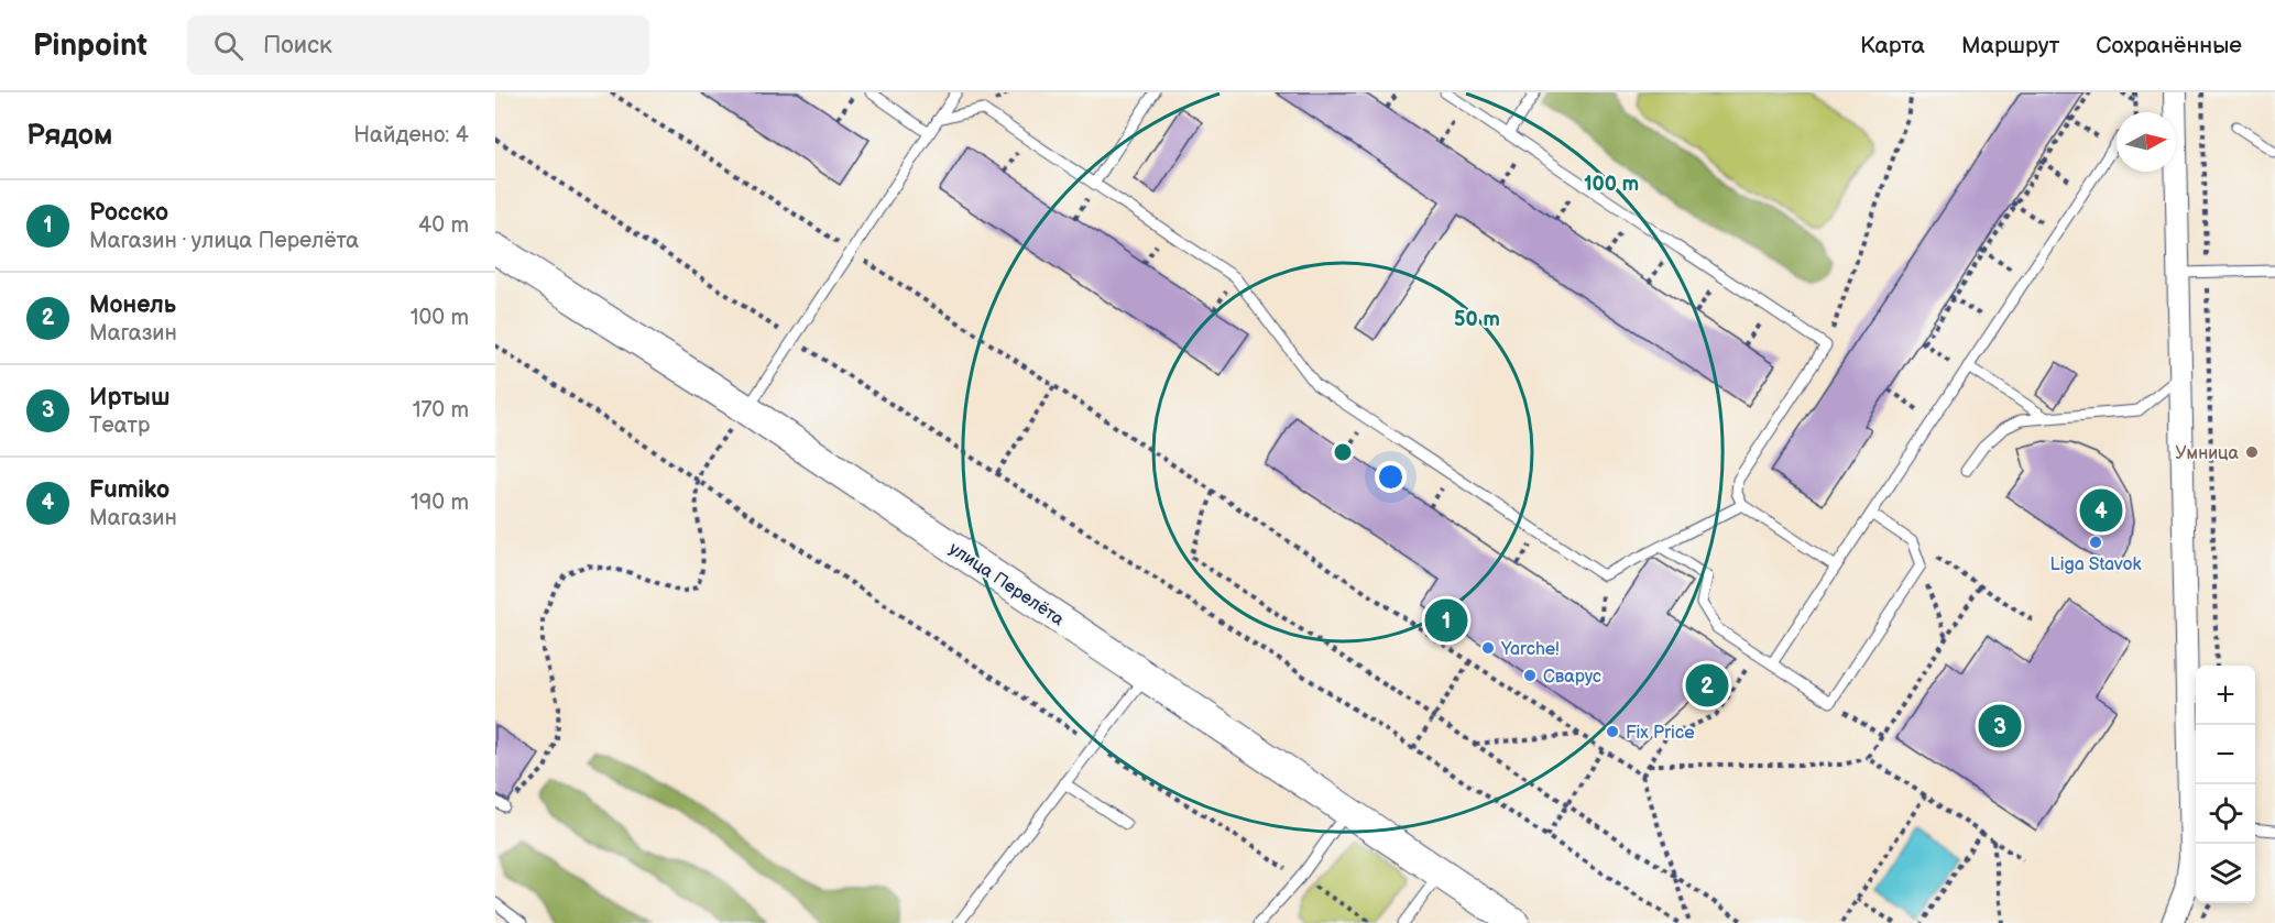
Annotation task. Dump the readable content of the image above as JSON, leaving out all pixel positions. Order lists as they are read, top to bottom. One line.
{"streets":{"main road":["улица Перелёта"]},"places":["Умница","Liga Stavok","Yarche!","Сварус","Fix Price"],"north":"right","page":{"header":"Pinpoint","search":"Поиск","nav":["Карта","Маршрут","Сохранённые"],"heading":["Рядом","Найдено: 4"],"list":[{"mark":"1","name":"Росско","note":"Магазин · улица Перелёта","value":"40 m"},{"mark":"2","name":"Монель","note":"Магазин","value":"100 m"},{"mark":"3","name":"Иртыш","note":"Театр","value":"170 m"},{"mark":"4","name":"Fumiko","note":"Магазин","value":"190 m"}],"pins":["4","1","2","3"],"map_buttons":["+","−"]},"rings":["100 m","50 m"]}
